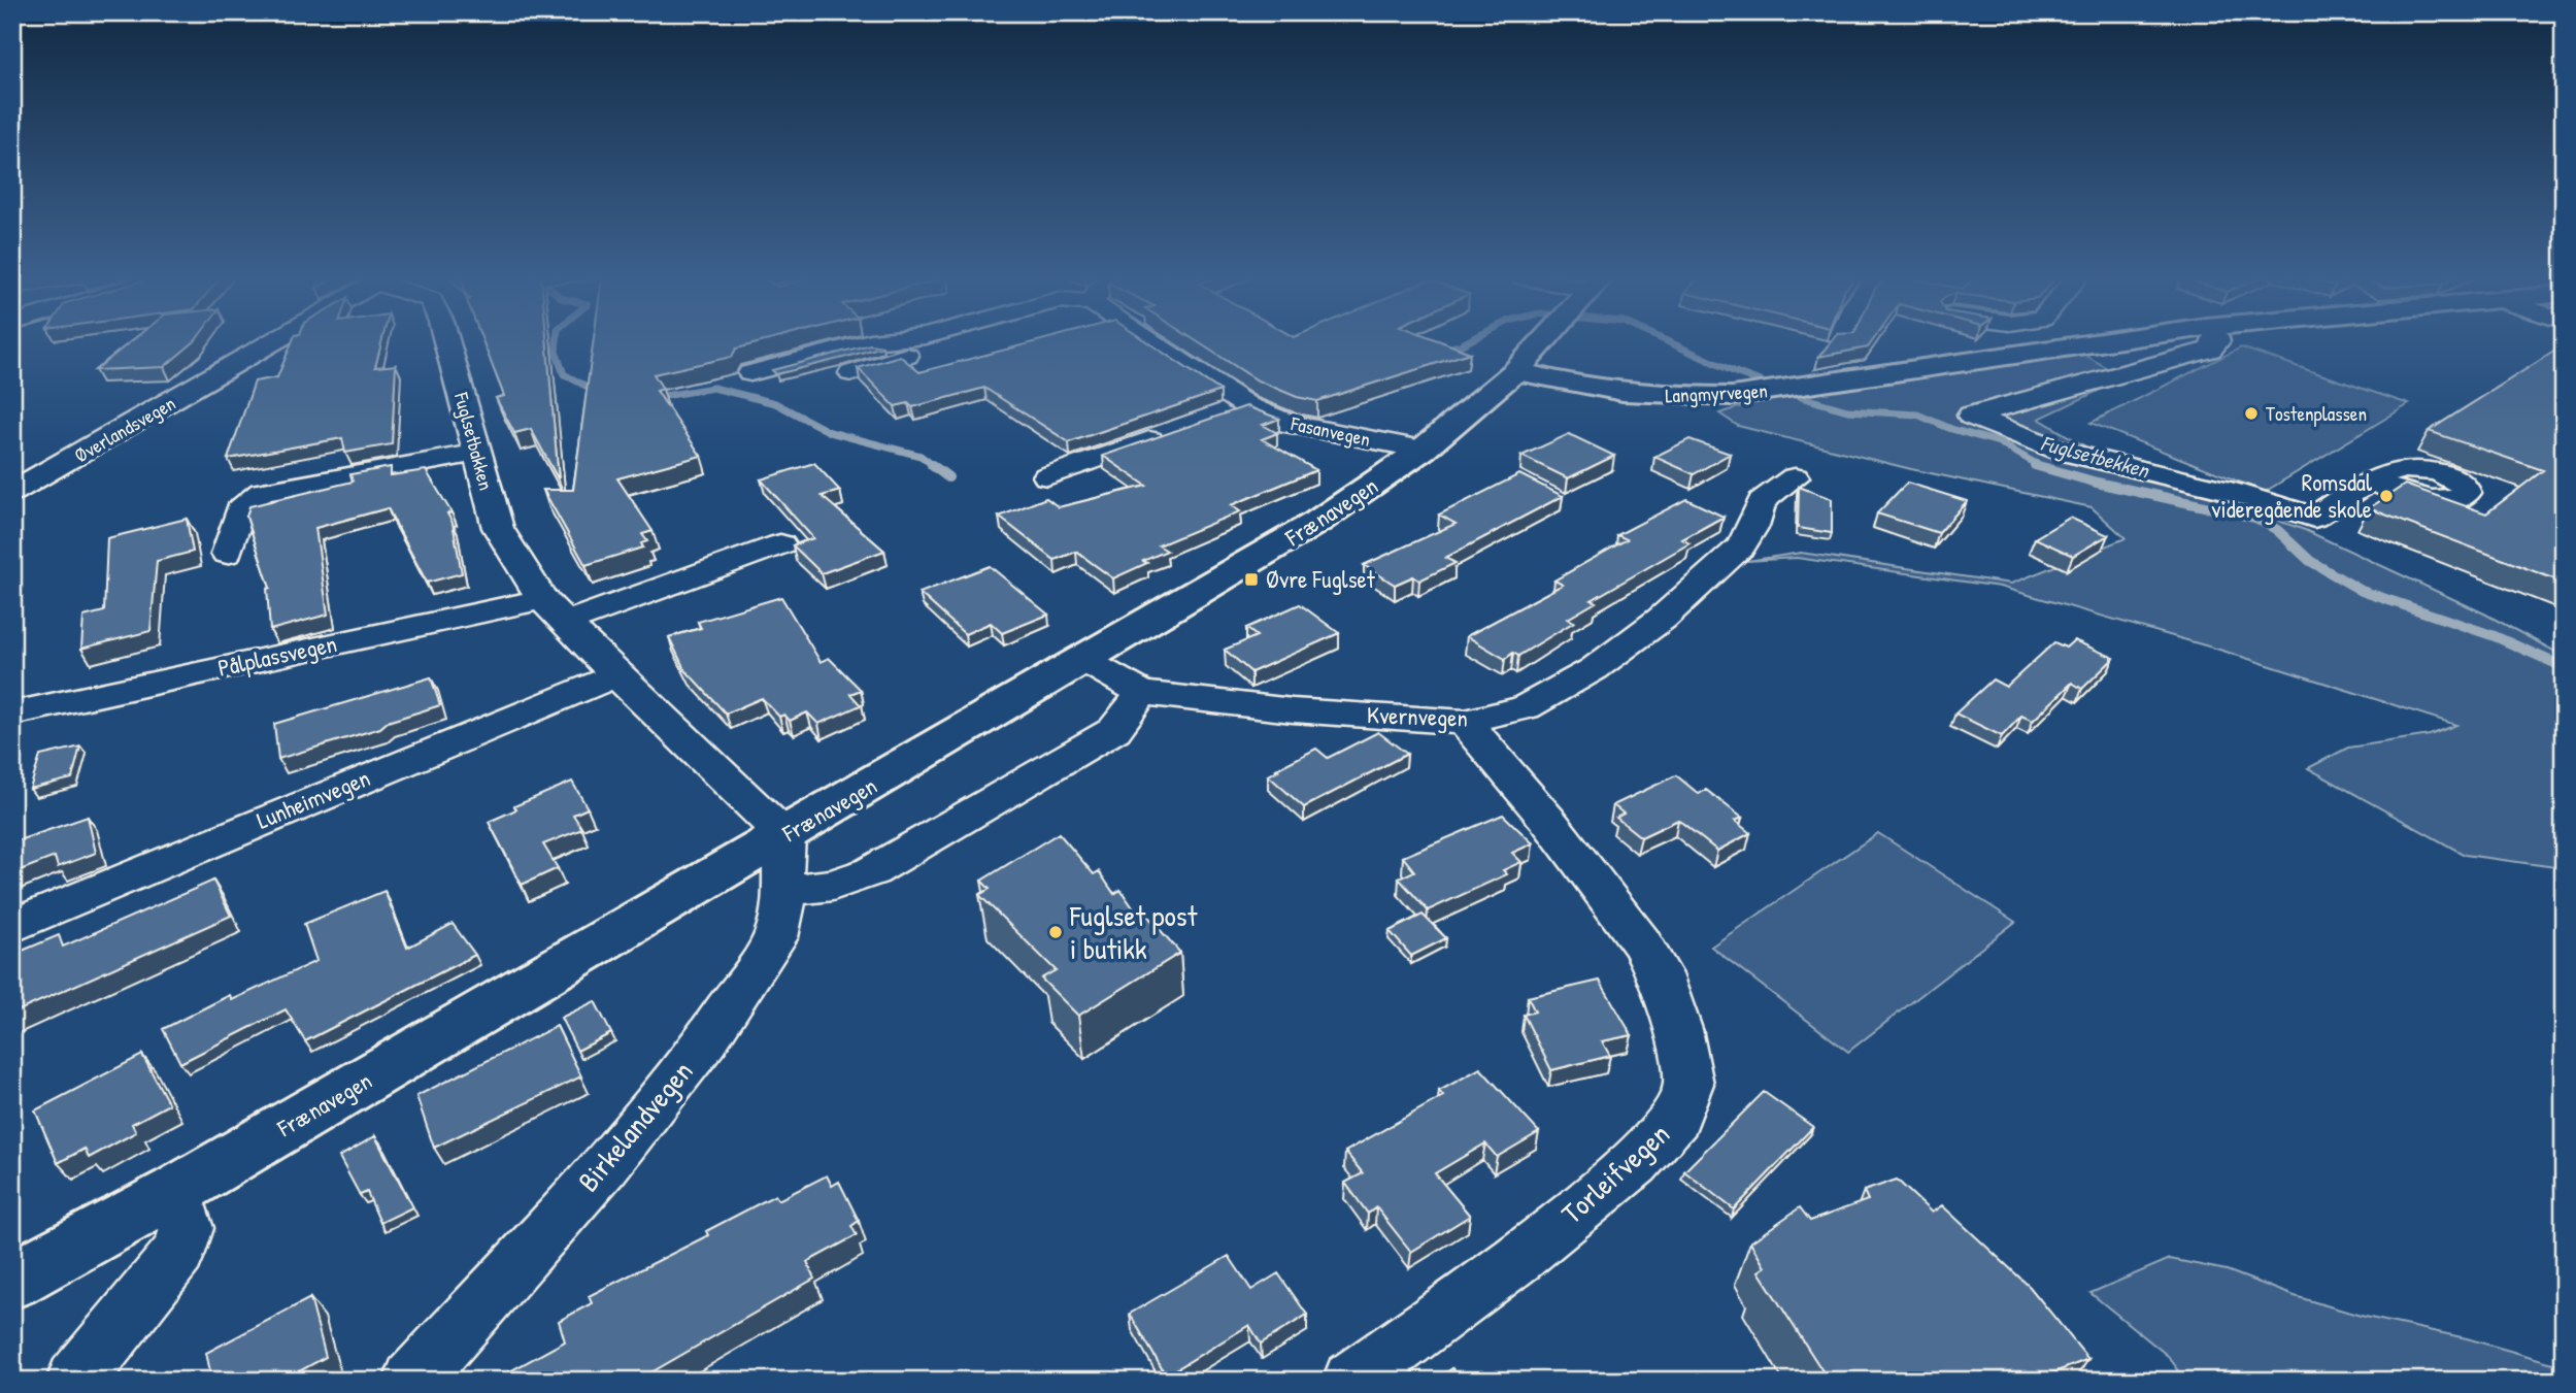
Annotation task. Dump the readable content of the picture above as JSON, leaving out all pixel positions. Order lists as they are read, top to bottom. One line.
{"streets":{"main road":["Langmyrvegen","Frænavegen"],"street":["Øverlandsvegen","Fasanvegen","Fuglsetbakken","Pålplassvegen","Kvernvegen","Lunheimvegen","Birkelandvegen","Torleifvegen"]},"crossings":[["Langmyrvegen","Frænavegen"],["Fasanvegen","Frænavegen"],["Fuglsetbakken","Frænavegen"],["Fuglsetbakken","Pålplassvegen"],["Fuglsetbakken","Lunheimvegen"],["Fuglsetbakken","Birkelandvegen"],["Frænavegen","Kvernvegen"],["Frænavegen","Birkelandvegen"],["Kvernvegen","Torleifvegen"]],"water":["Fuglsetbekken"],"places":{"other":["Tostenplassen","Romsdal videregående skole","Fuglset post i butikk"],"transit":["Øvre Fuglset"]}}
